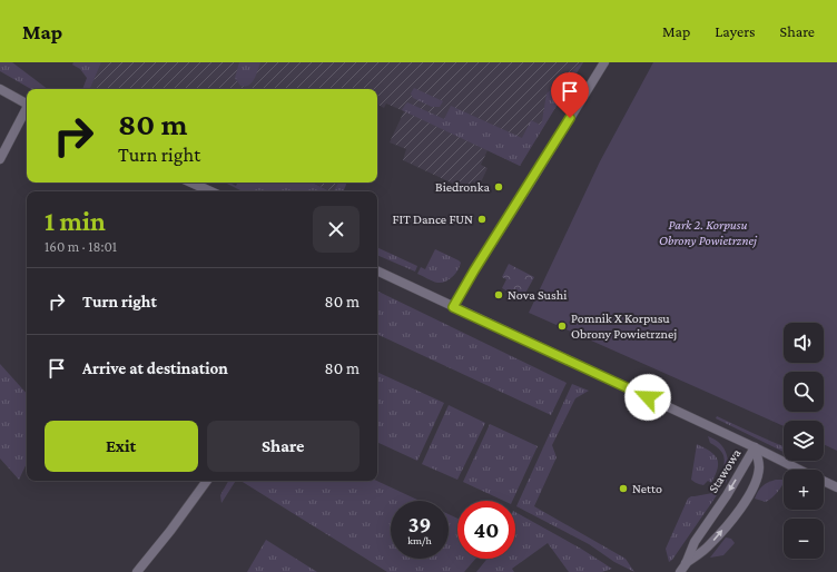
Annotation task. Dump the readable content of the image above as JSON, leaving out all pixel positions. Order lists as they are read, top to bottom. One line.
{"streets":{"street":["Stawowa"]},"parks":["Park 2. Korpusu Obrony Powietrznej"],"places":["Biedronka","FIT Dance FUN","Nova Sushi","Pomnik X Korpusu Obrony Powietrznej","Netto"],"page":{"header":"Map","nav":["Map","Layers","Share"],"turn":["80 m","Turn right"],"heading":["1 min","160 m · 18:01"],"list":[{"name":"Turn right","value":"80 m"},{"name":"Arrive at destination","value":"80 m"}],"map_buttons":["+","−"],"buttons":["Exit","Share"],"speed":"39 km/h","limit":"40"}}
